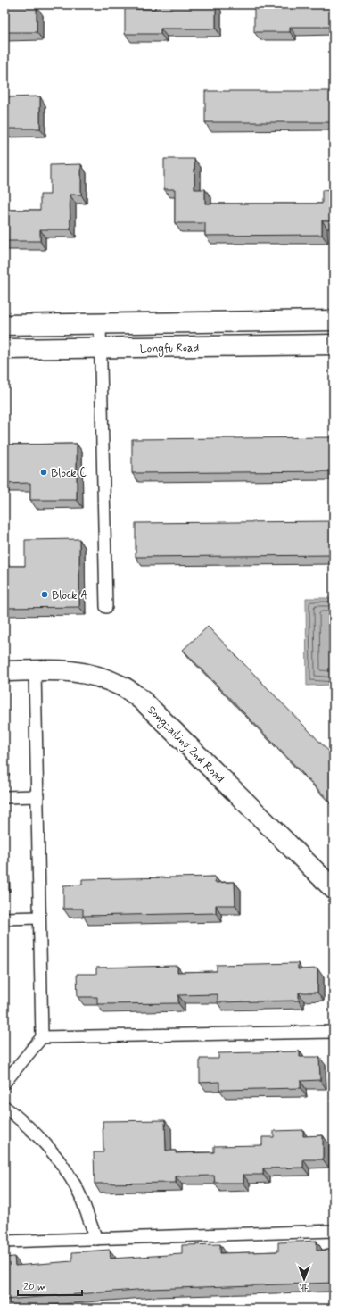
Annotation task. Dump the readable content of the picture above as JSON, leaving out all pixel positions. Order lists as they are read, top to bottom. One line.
{"streets":{"street":["Longfu Road","Songzailing 2nd Road"]},"places":["Block C","Block A"],"scale_bar":"20 m","north":"bottom"}
